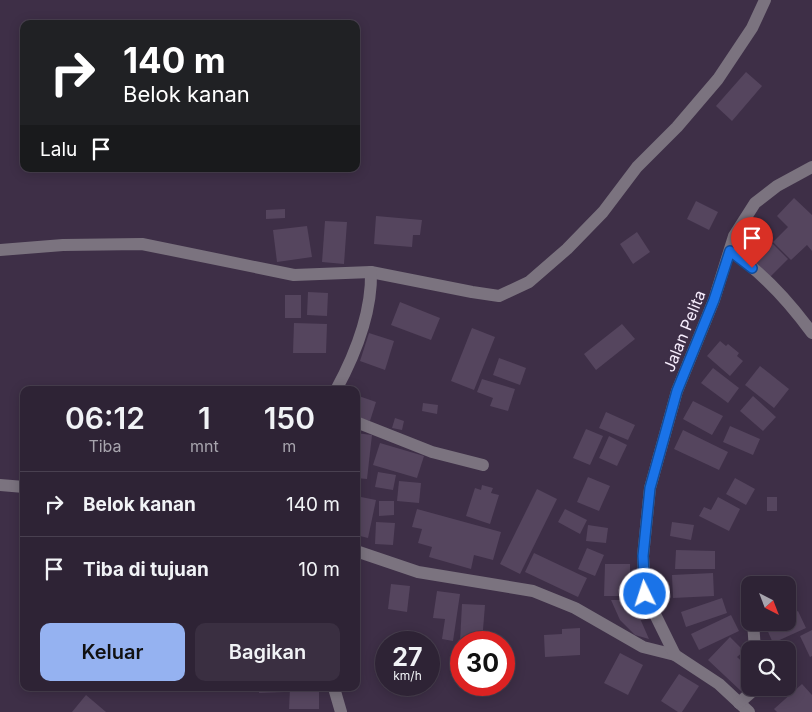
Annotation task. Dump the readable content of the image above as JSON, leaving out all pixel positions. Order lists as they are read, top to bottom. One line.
{"streets":{"street":["Jalan Pelita"]},"north":"bottom right","page":{"turn":["140 m","Belok kanan"],"then":"Lalu","eta":["06:12","Tiba","1","mnt","150","m"],"list":[{"name":"Belok kanan","value":"140 m"},{"name":"Tiba di tujuan","value":"10 m"}],"buttons":["Keluar","Bagikan"],"speed":"27 km/h","limit":"30"}}
